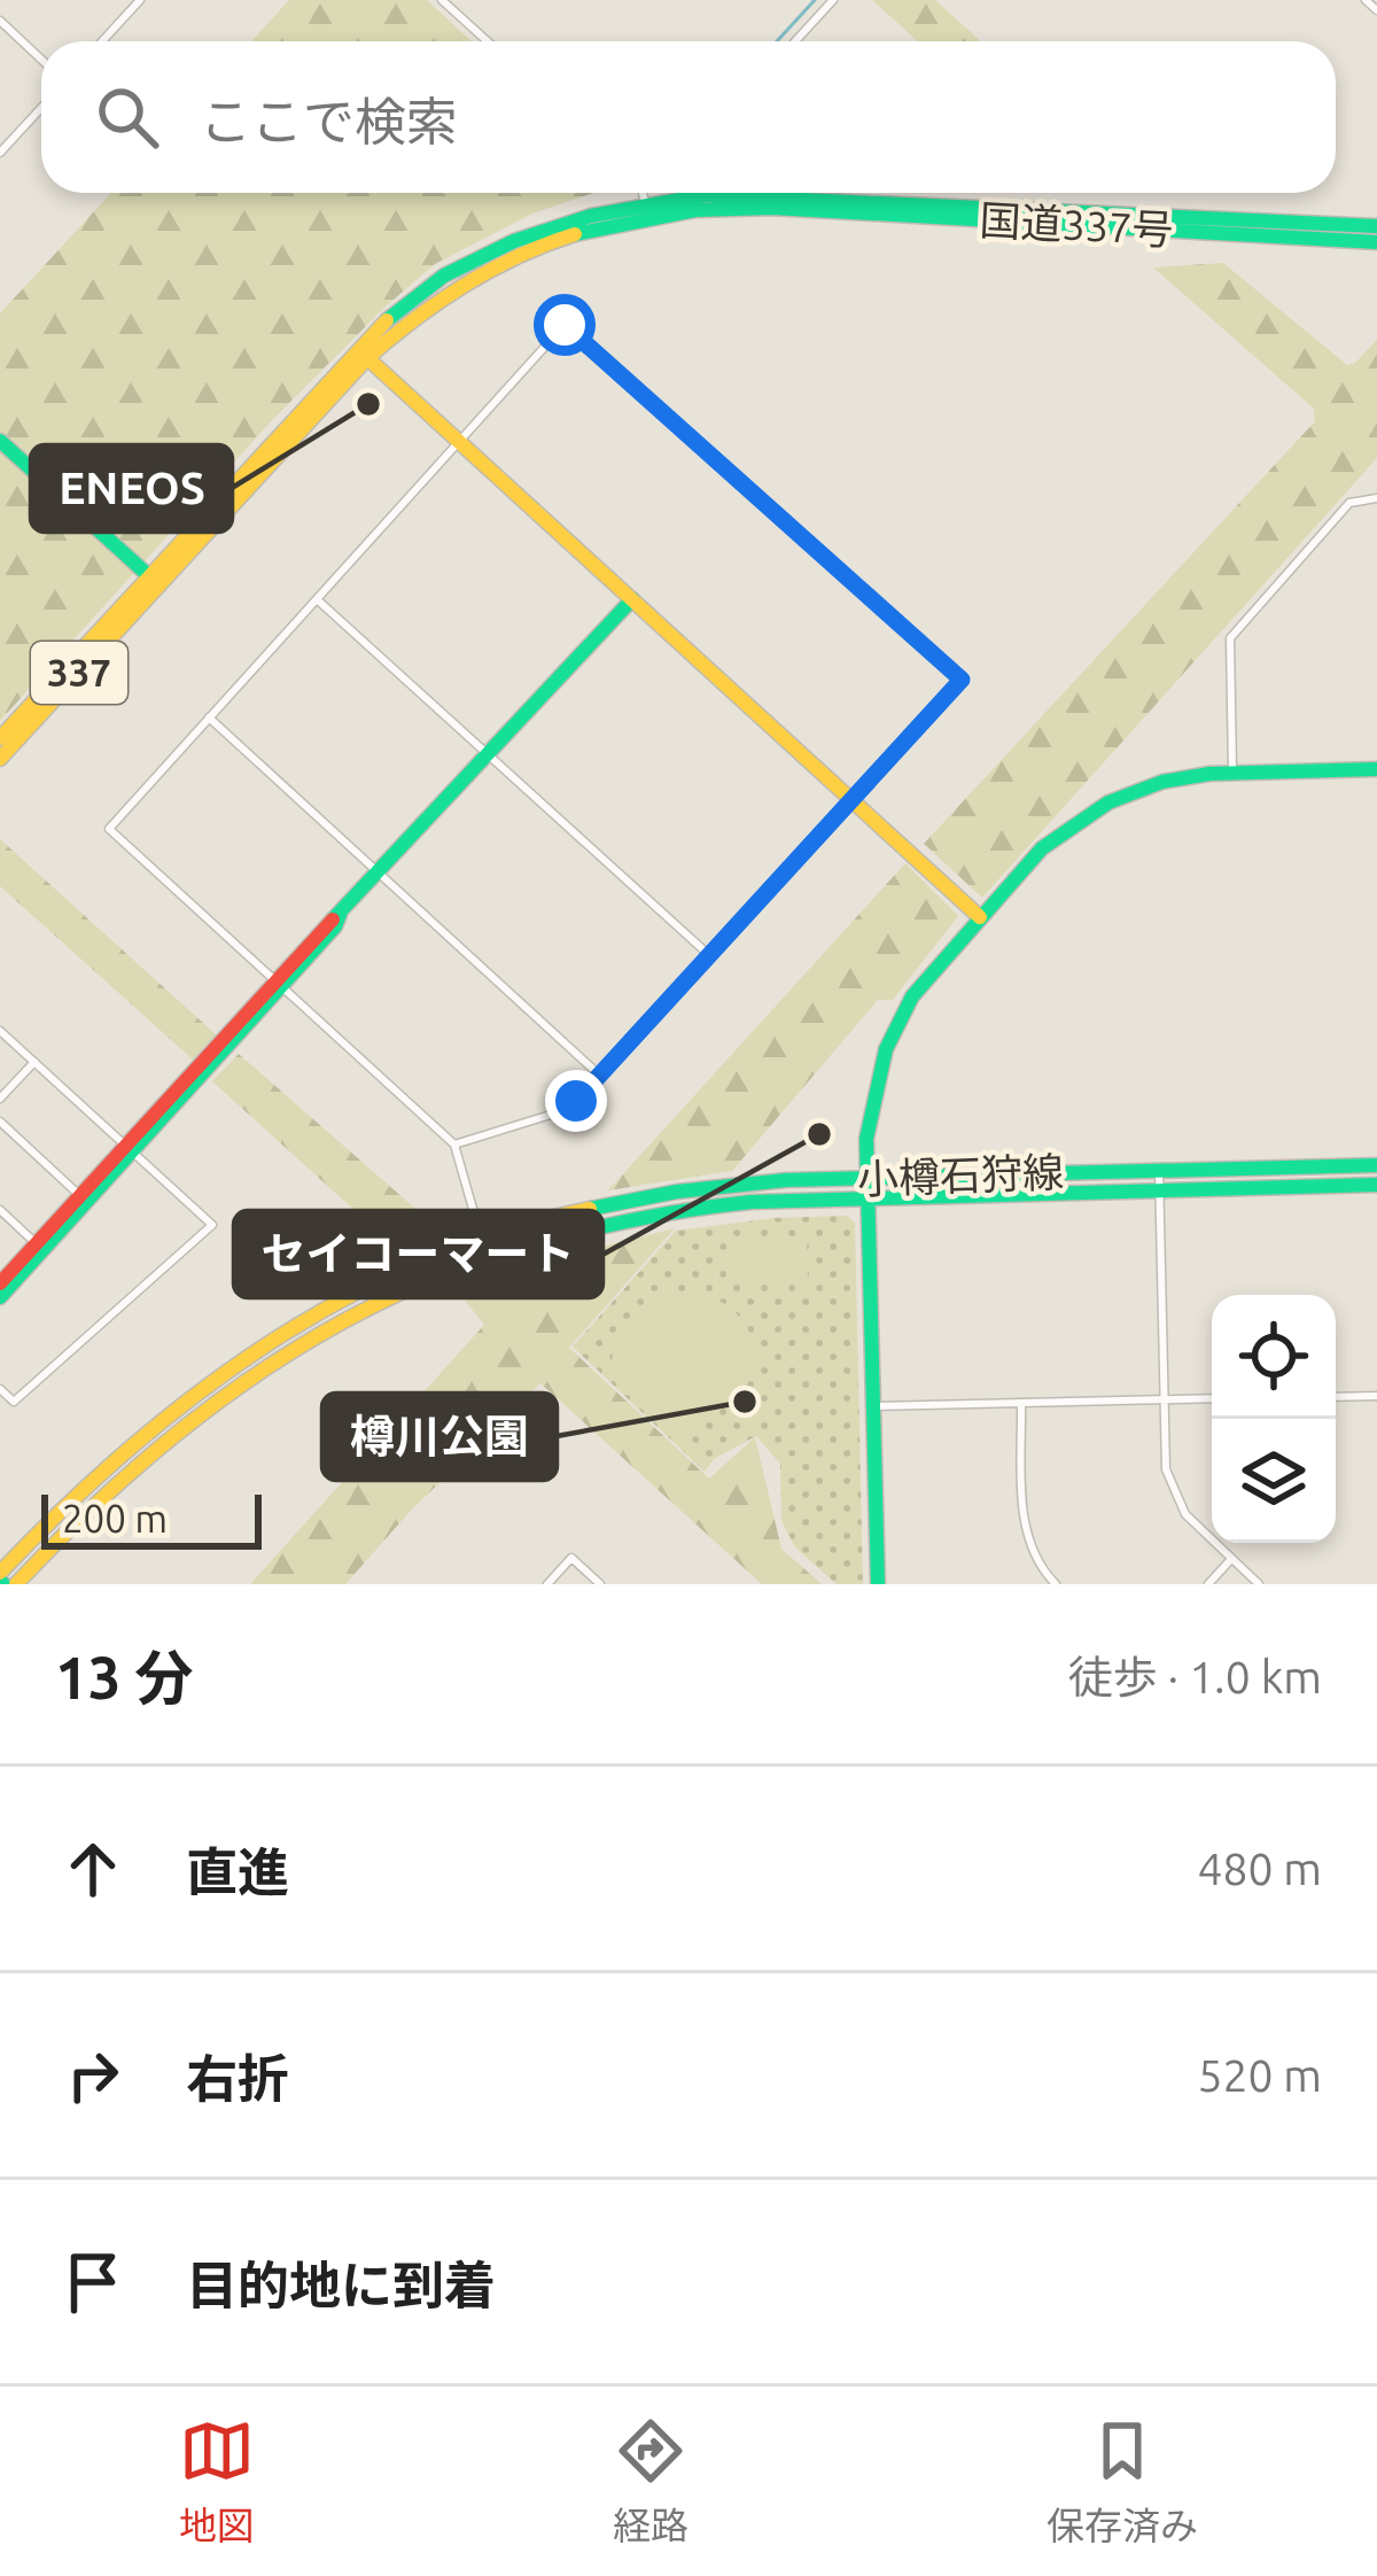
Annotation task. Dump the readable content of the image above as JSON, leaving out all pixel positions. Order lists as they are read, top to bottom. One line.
{"streets":{"main road":["国道337号","337","小樽石狩線"]},"places":["ENEOS","セイコーマート","樽川公園"],"scale_bar":"200 m","page":{"search":"ここで検索","scale":"200 m","heading":["13 分","徒歩 · 1.0 km"],"list":[["直進","480 m"],["右折","520 m"],"目的地に到着"],"nav":["地図","経路","保存済み"]}}
